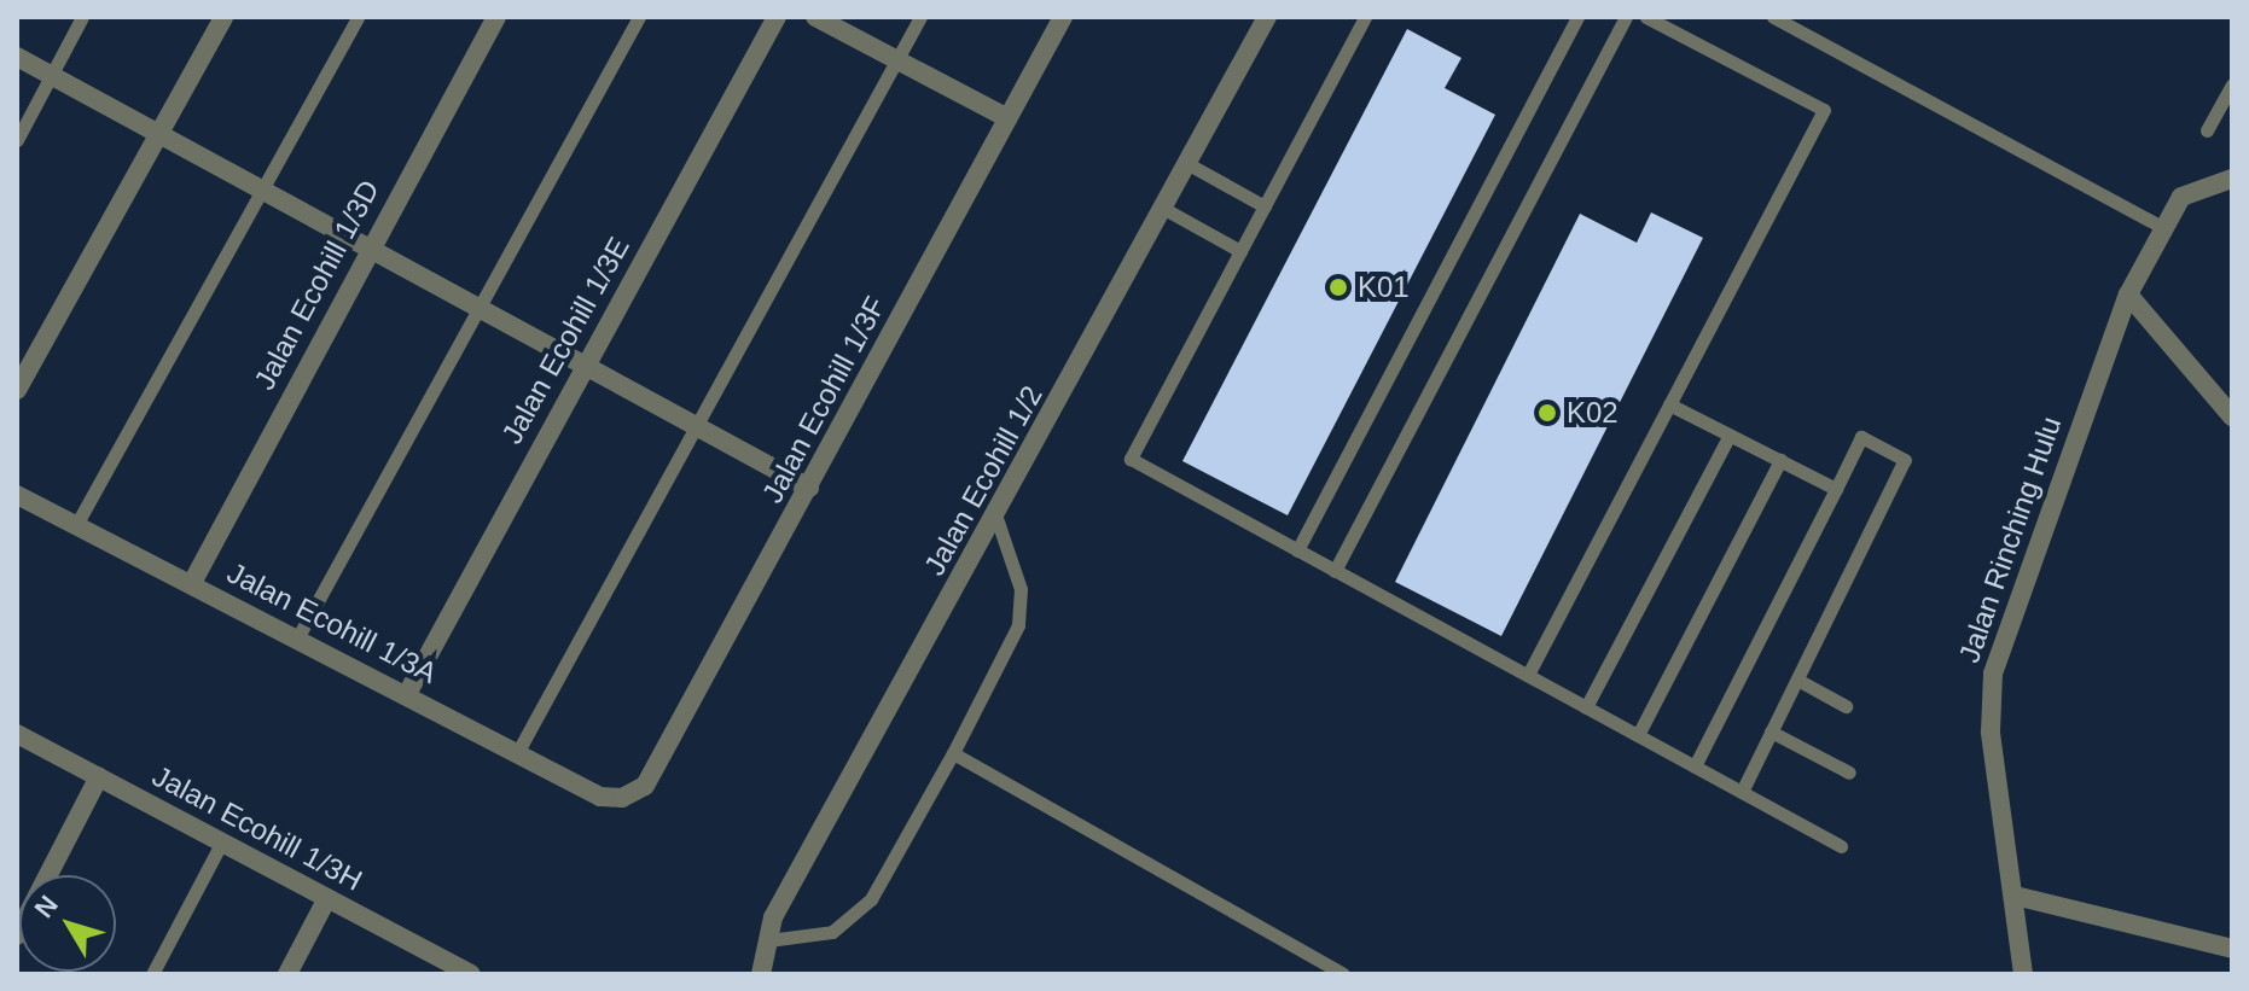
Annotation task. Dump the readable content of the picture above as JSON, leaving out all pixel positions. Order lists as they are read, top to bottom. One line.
{"streets":{"street":["Jalan Ecohill 1/3D","Jalan Ecohill 1/3E","Jalan Ecohill 1/3F","Jalan Ecohill 1/2","Jalan Rinching Hulu","Jalan Ecohill 1/3A","Jalan Ecohill 1/3H"]},"crossings":[["Jalan Ecohill 1/3D","Jalan Ecohill 1/3A"],["Jalan Ecohill 1/3E","Jalan Ecohill 1/3A"],["Jalan Ecohill 1/3F","Jalan Ecohill 1/3A"]],"places":["K01","K02"],"north":"top left"}
